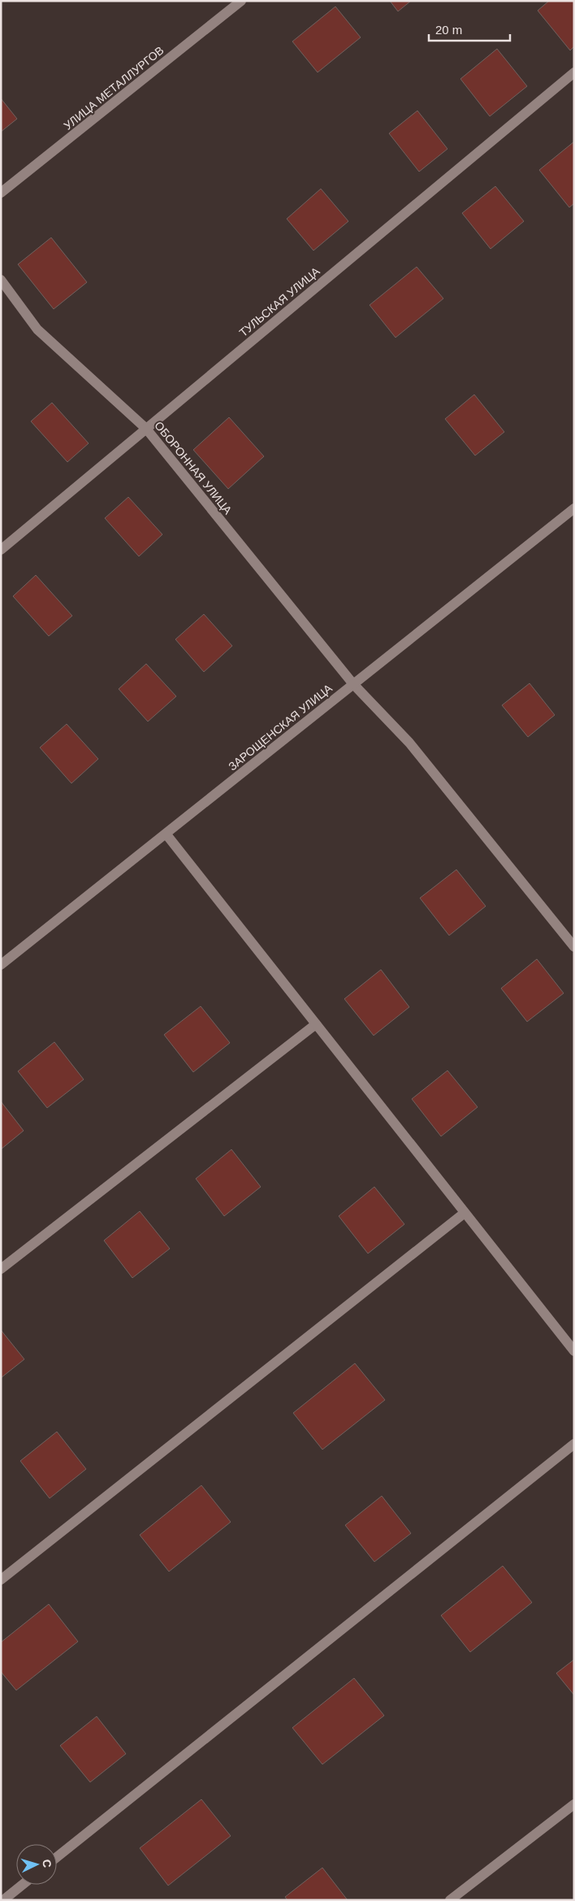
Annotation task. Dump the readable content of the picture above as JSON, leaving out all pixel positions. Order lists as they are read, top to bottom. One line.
{"streets":{"street":["УЛИЦА МЕТАЛЛУРГОВ","ТУЛЬСКАЯ УЛИЦА","ОБОРОННАЯ УЛИЦА","ЗАРОЩЕНСКАЯ УЛИЦА"]},"crossings":[["ТУЛЬСКАЯ УЛИЦА","ОБОРОННАЯ УЛИЦА"],["ОБОРОННАЯ УЛИЦА","ЗАРОЩЕНСКАЯ УЛИЦА"]],"scale_bar":"20 m","north":"right"}
